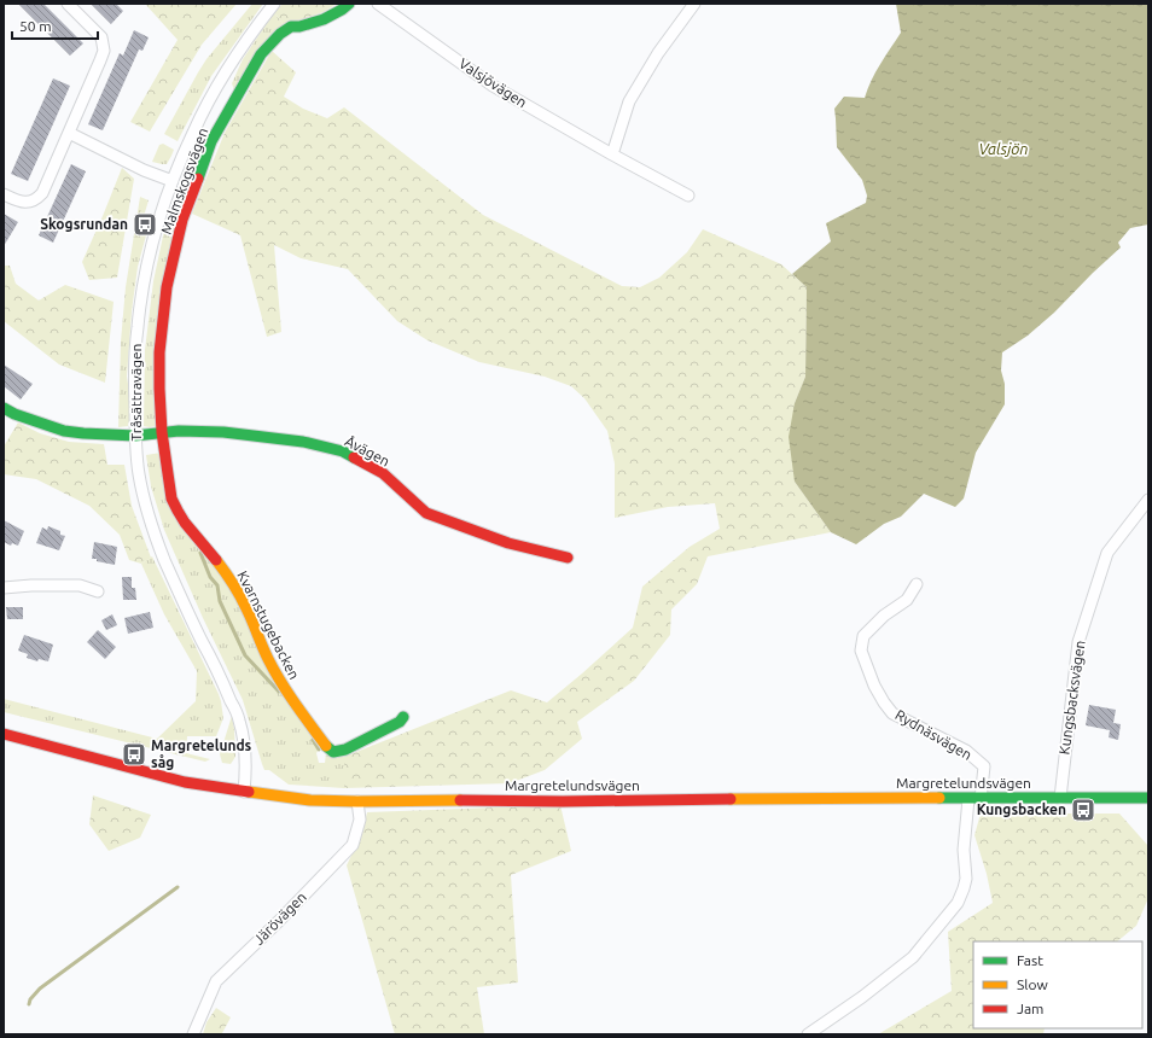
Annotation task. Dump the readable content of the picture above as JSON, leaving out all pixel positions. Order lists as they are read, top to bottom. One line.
{"streets":{"street":["Valsjövägen","Malmskogsvägen","Tråsättravägen","Åvägen","Kvarnstugebacken","Kungsbacksvägen","Rydnäsvägen","Margretelundsvägen","Järövägen"]},"crossings":[["Malmskogsvägen","Åvägen"],["Malmskogsvägen","Kvarnstugebacken"],["Tråsättravägen","Åvägen"],["Tråsättravägen","Margretelundsvägen"],["Åvägen","Kvarnstugebacken"],["Kungsbacksvägen","Margretelundsvägen"],["Rydnäsvägen","Margretelundsvägen"],["Margretelundsvägen","Järövägen"]],"water":["Valsjön"],"places":{"bus stop":["Skogsrundan","Margretelunds såg","Kungsbacken"]},"legend":["Fast","Slow","Jam"],"scale_bar":"50 m"}
